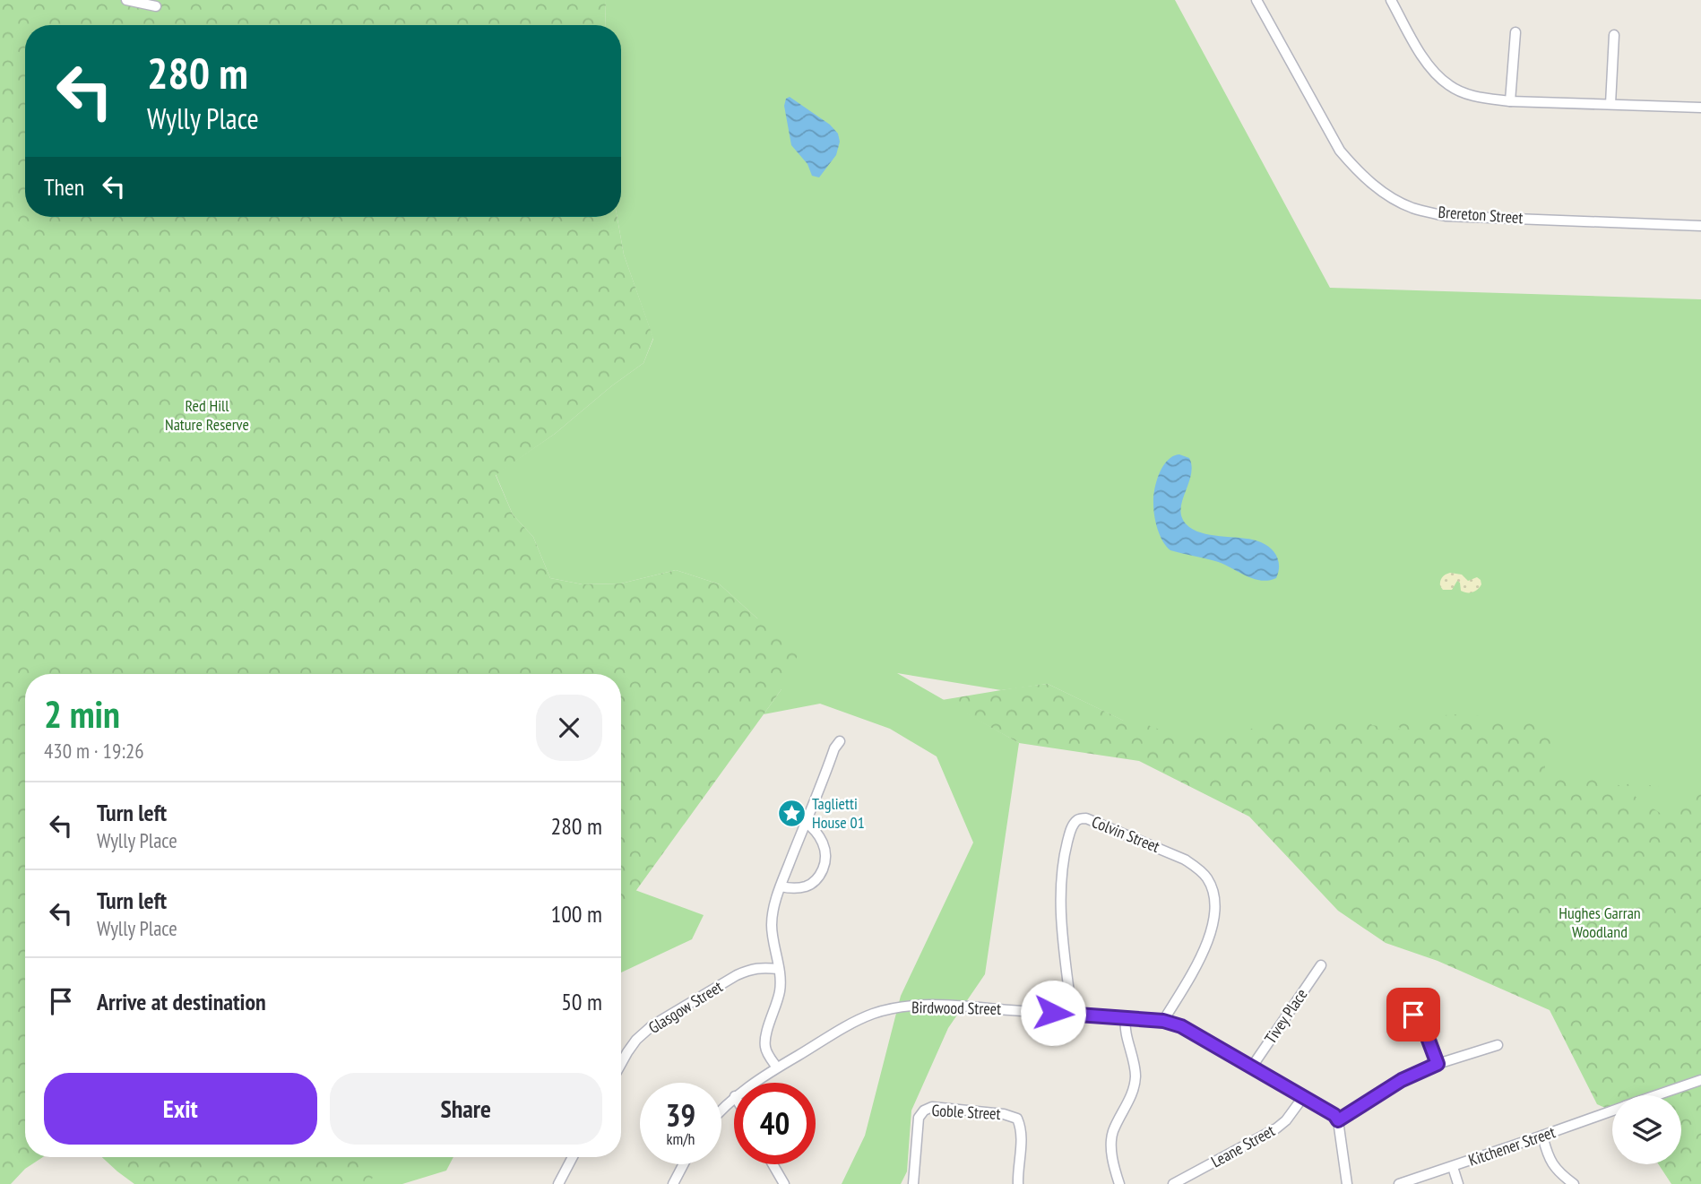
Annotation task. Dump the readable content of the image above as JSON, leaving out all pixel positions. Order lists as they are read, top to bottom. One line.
{"streets":{"street":["Brereton Street","Colvin Street","Glasgow Street","Birdwood Street","Tivey Place","Goble Street","Leane Street","Kitchener Street"]},"crossings":[["Colvin Street","Birdwood Street"],["Birdwood Street","Tivey Place"],["Birdwood Street","Leane Street"]],"parks":["Red Hill Nature Reserve","Hughes Garran Woodland"],"places":{"place":["Taglietti House 01"]},"page":{"turn":["280 m","Wylly Place"],"then":"Then","heading":["2 min","430 m · 19:26"],"list":[{"name":"Turn left","note":"Wylly Place","value":"280 m"},{"name":"Turn left","note":"Wylly Place","value":"100 m"},{"name":"Arrive at destination","value":"50 m"}],"buttons":["Exit","Share"],"speed":"39 km/h","limit":"40"}}
